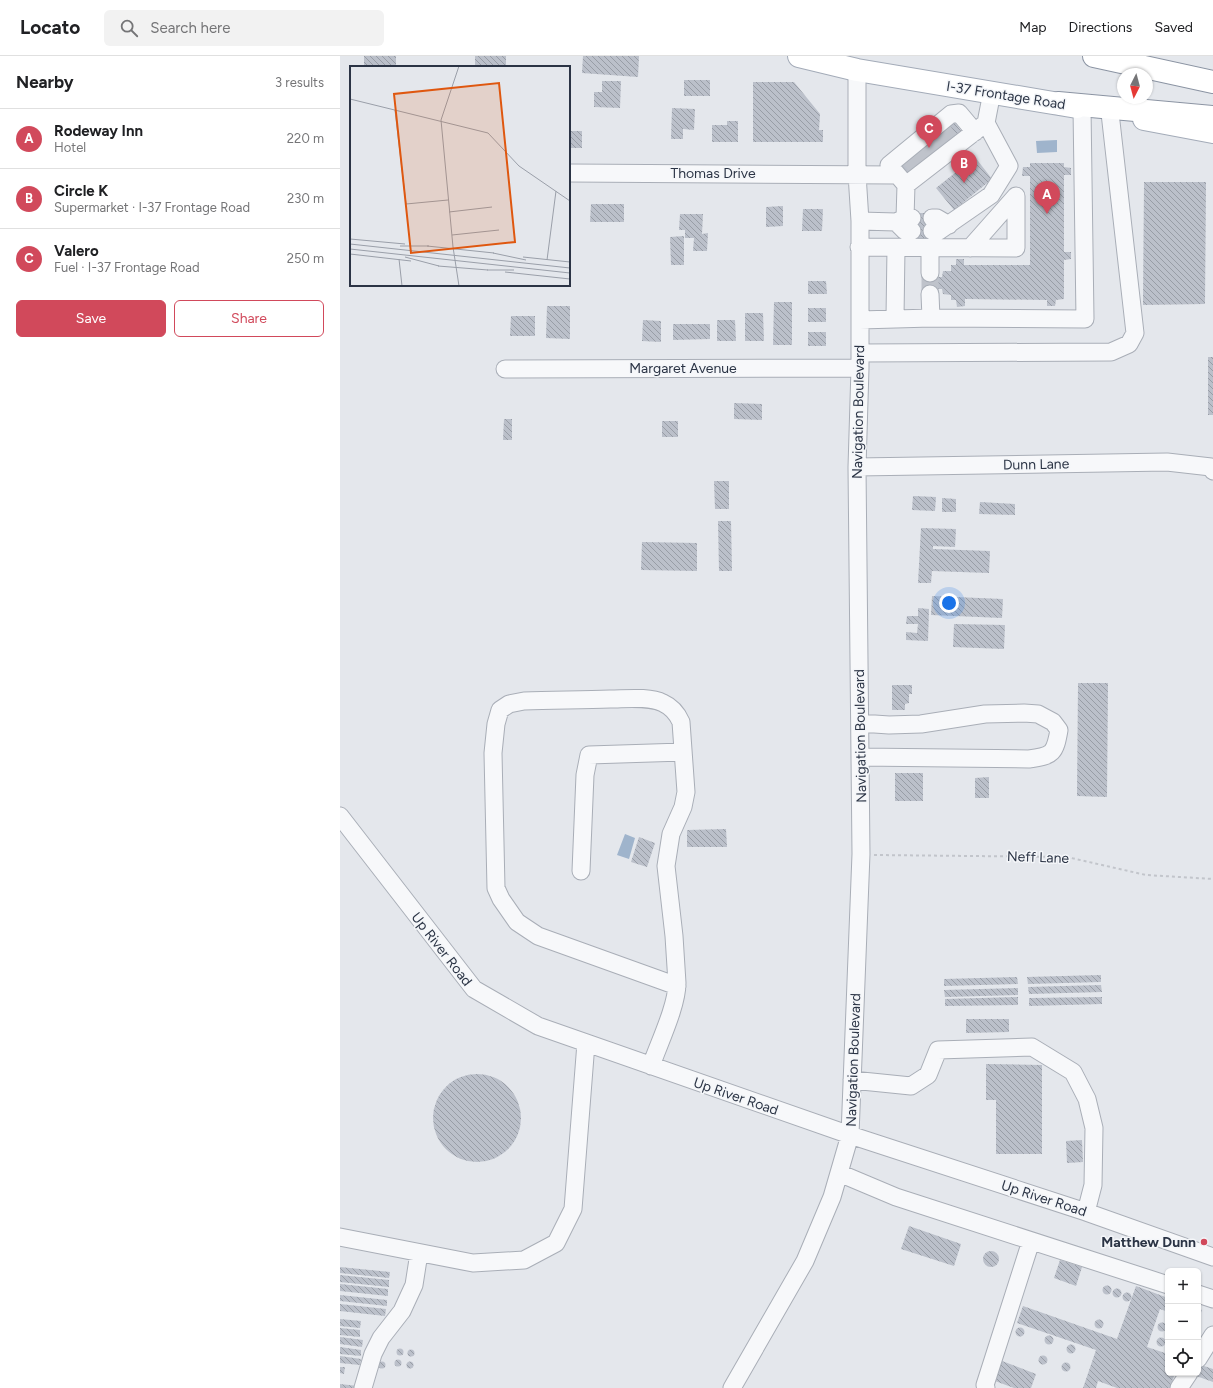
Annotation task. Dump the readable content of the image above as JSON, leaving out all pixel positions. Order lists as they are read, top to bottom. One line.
{"streets":{"main road":["I-37 Frontage Road"],"street":["Thomas Drive","Margaret Avenue","Navigation Boulevard","Dunn Lane","Up River Road"],"path":["Neff Lane"]},"crossings":[["I-37 Frontage Road","Margaret Avenue"],["I-37 Frontage Road","Navigation Boulevard"],["Thomas Drive","Navigation Boulevard"],["Margaret Avenue","Navigation Boulevard"],["Navigation Boulevard","Dunn Lane"],["Navigation Boulevard","Neff Lane"],["Navigation Boulevard","Up River Road"]],"places":["Matthew Dunn"],"north":"bottom","page":{"header":"Locato","search":"Search here","nav":["Map","Directions","Saved"],"heading":["Nearby","3 results"],"list":[{"mark":"A","name":"Rodeway Inn","note":"Hotel","value":"220 m"},{"mark":"B","name":"Circle K","note":"Supermarket · I-37 Frontage Road","value":"230 m"},{"mark":"C","name":"Valero","note":"Fuel · I-37 Frontage Road","value":"250 m"}],"pins":["C","B","A"],"buttons":["Save","Share"],"map_buttons":["+","−"]}}
